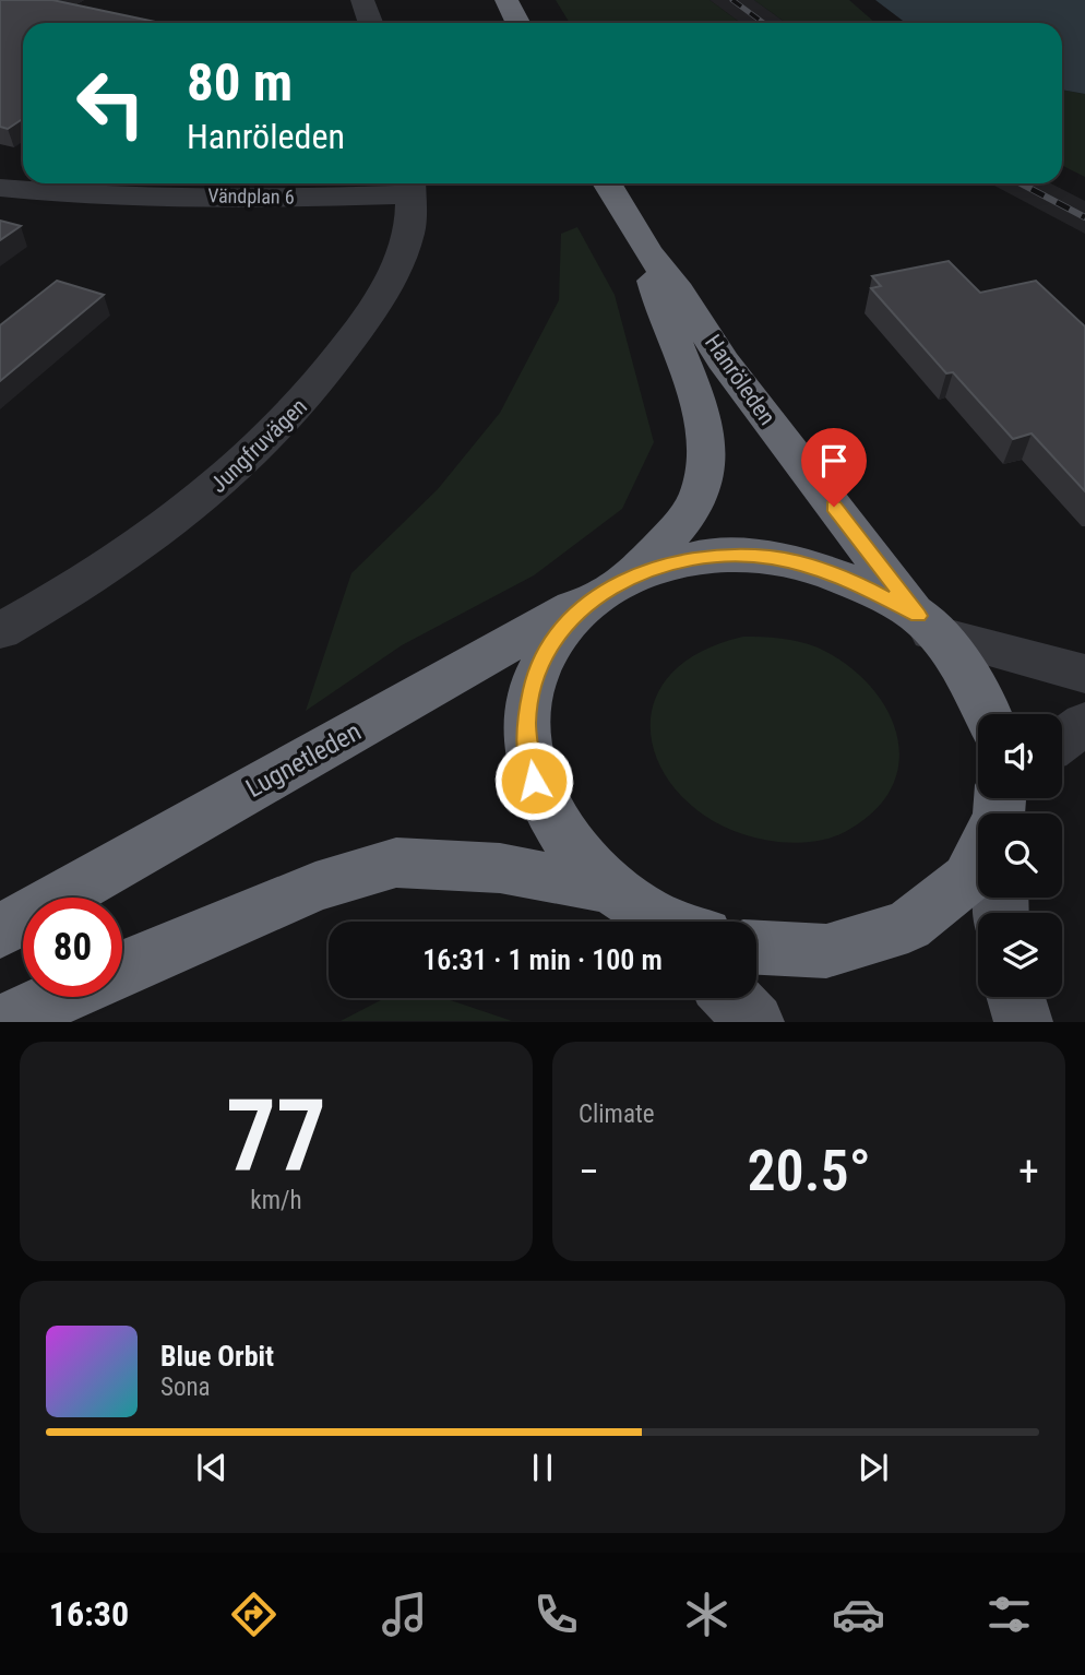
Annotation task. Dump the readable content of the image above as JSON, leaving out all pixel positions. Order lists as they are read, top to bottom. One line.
{"streets":{"highway":["Hanröleden","Lugnetleden"],"street":["Vändplan 6","Jungfruvägen"]},"crossings":[["Vändplan 6","Jungfruvägen"],["Hanröleden","Lugnetleden"]],"page":{"turn":["80 m","Hanröleden"],"limit":"80","trip":"16:31 · 1 min · 100 m","tile":[["77","km/h"],"Climate"],"heat":["−","20.5°","+"],"song":["Blue Orbit","Sona"],"tabs":"16:30"}}
